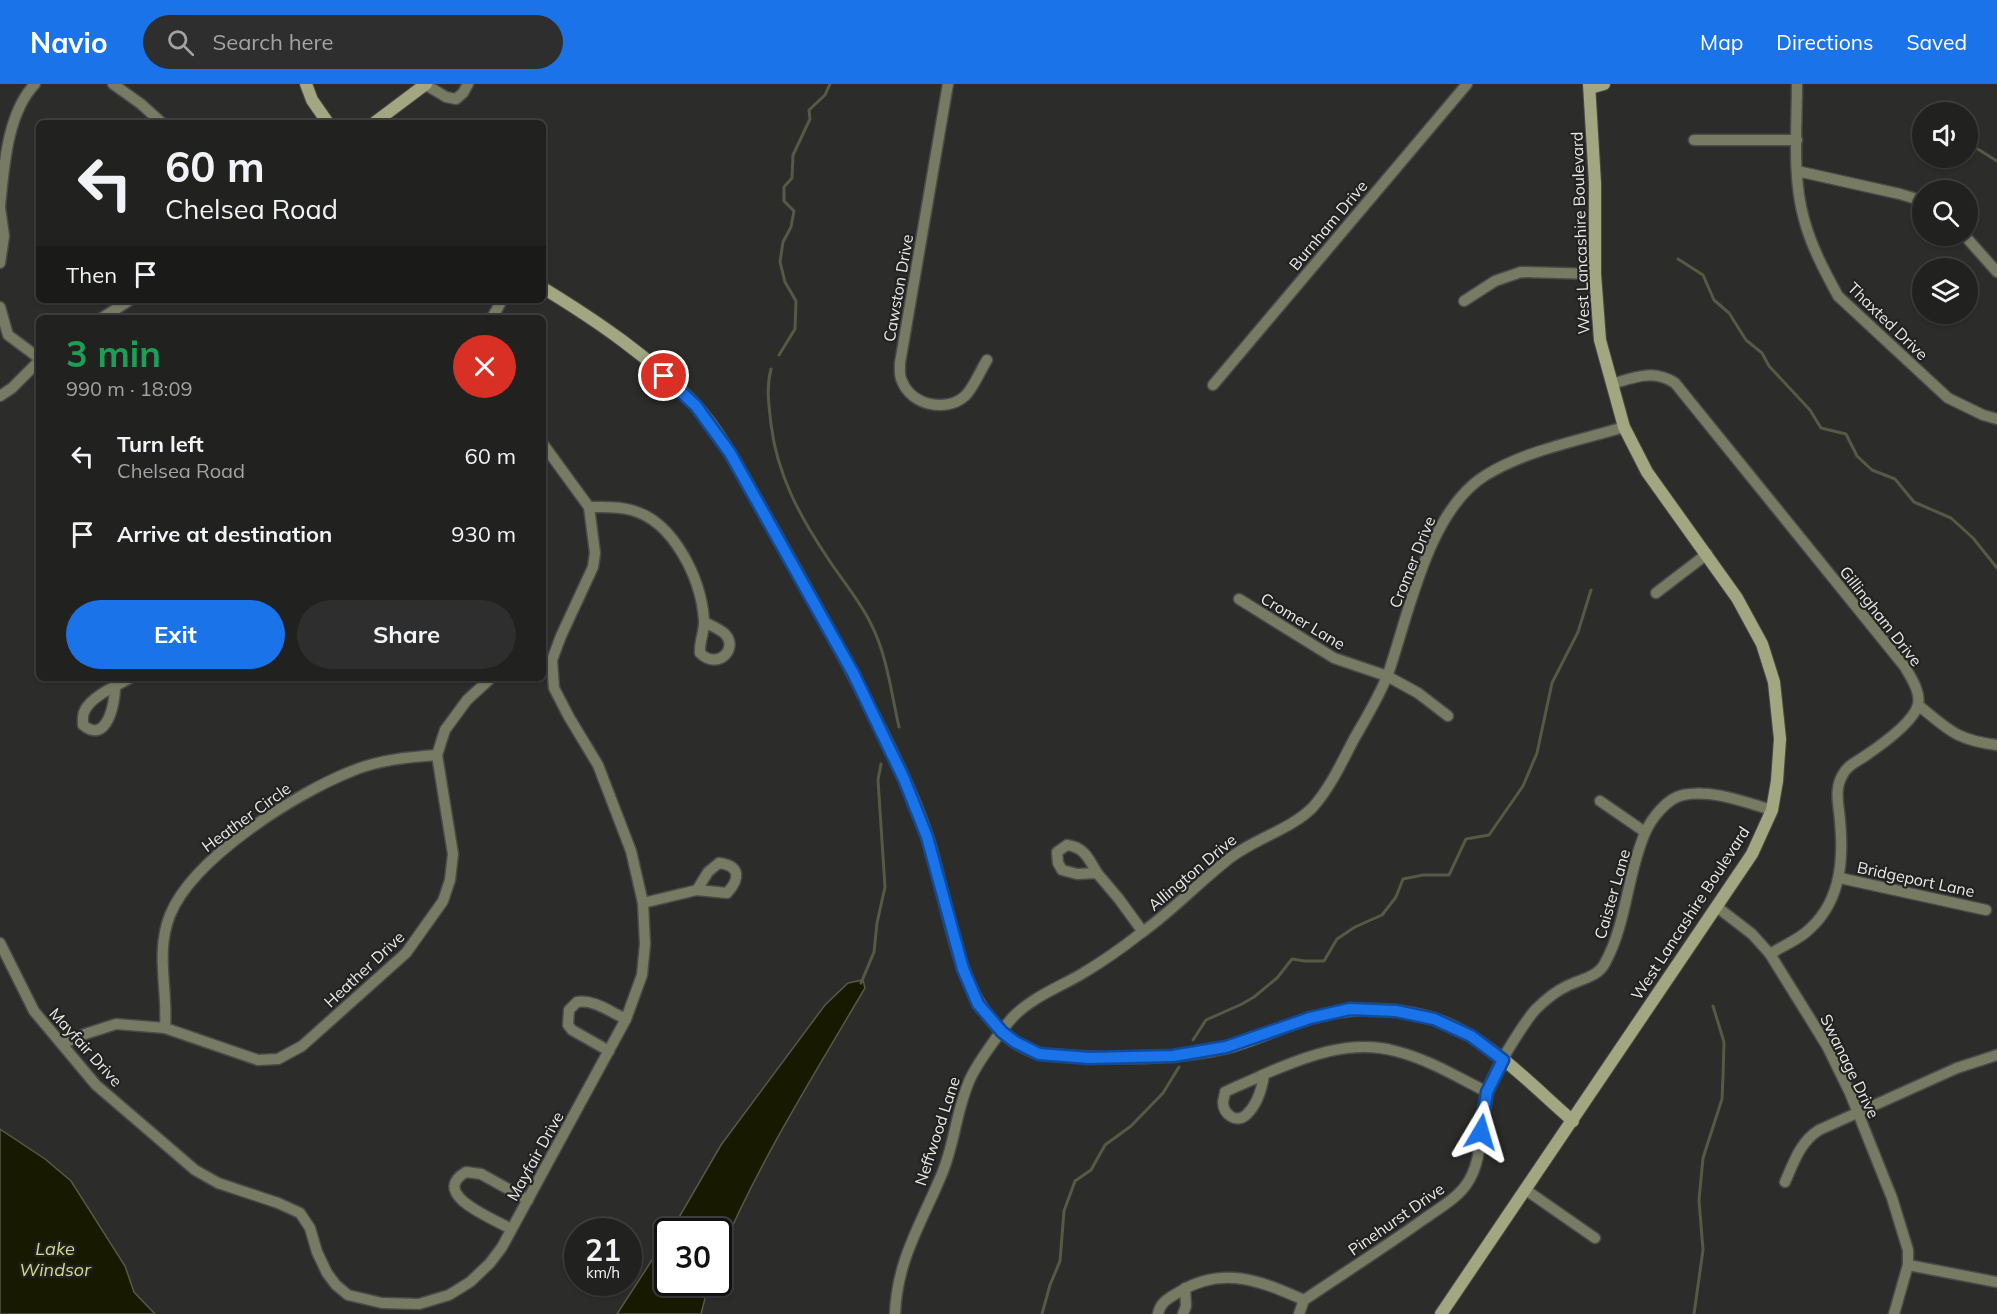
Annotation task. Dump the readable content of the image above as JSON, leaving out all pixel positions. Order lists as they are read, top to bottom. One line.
{"streets":{"street":["Burnham Drive","West Lancashire Boulevard","Cawston Drive","Thaxted Drive","Cromer Drive","Gillingham Drive","Cromer Lane","Heather Circle","Allington Drive","Bridgeport Lane","Caister Lane","Heather Drive","Mayfair Drive","Swanage Drive","Neffwood Lane","Pinehurst Drive"]},"crossings":[["West Lancashire Boulevard","Cromer Drive"],["West Lancashire Boulevard","Gillingham Drive"],["West Lancashire Boulevard","Caister Lane"],["West Lancashire Boulevard","Swanage Drive"],["Cromer Drive","Cromer Lane"],["Cromer Drive","Allington Drive"],["Cromer Lane","Allington Drive"],["Heather Circle","Heather Drive"],["Allington Drive","Neffwood Lane"],["Caister Lane","Pinehurst Drive"],["Heather Drive","Mayfair Drive"]],"water":["Lake Windsor"],"page":{"header":"Navio","search":"Search here","nav":["Map","Directions","Saved"],"turn":["60 m","Chelsea Road"],"then":"Then","heading":["3 min","990 m · 18:09"],"list":[{"name":"Turn left","note":"Chelsea Road","value":"60 m"},{"name":"Arrive at destination","value":"930 m"}],"buttons":["Exit","Share"],"speed":"21 km/h","limit":"30"}}
